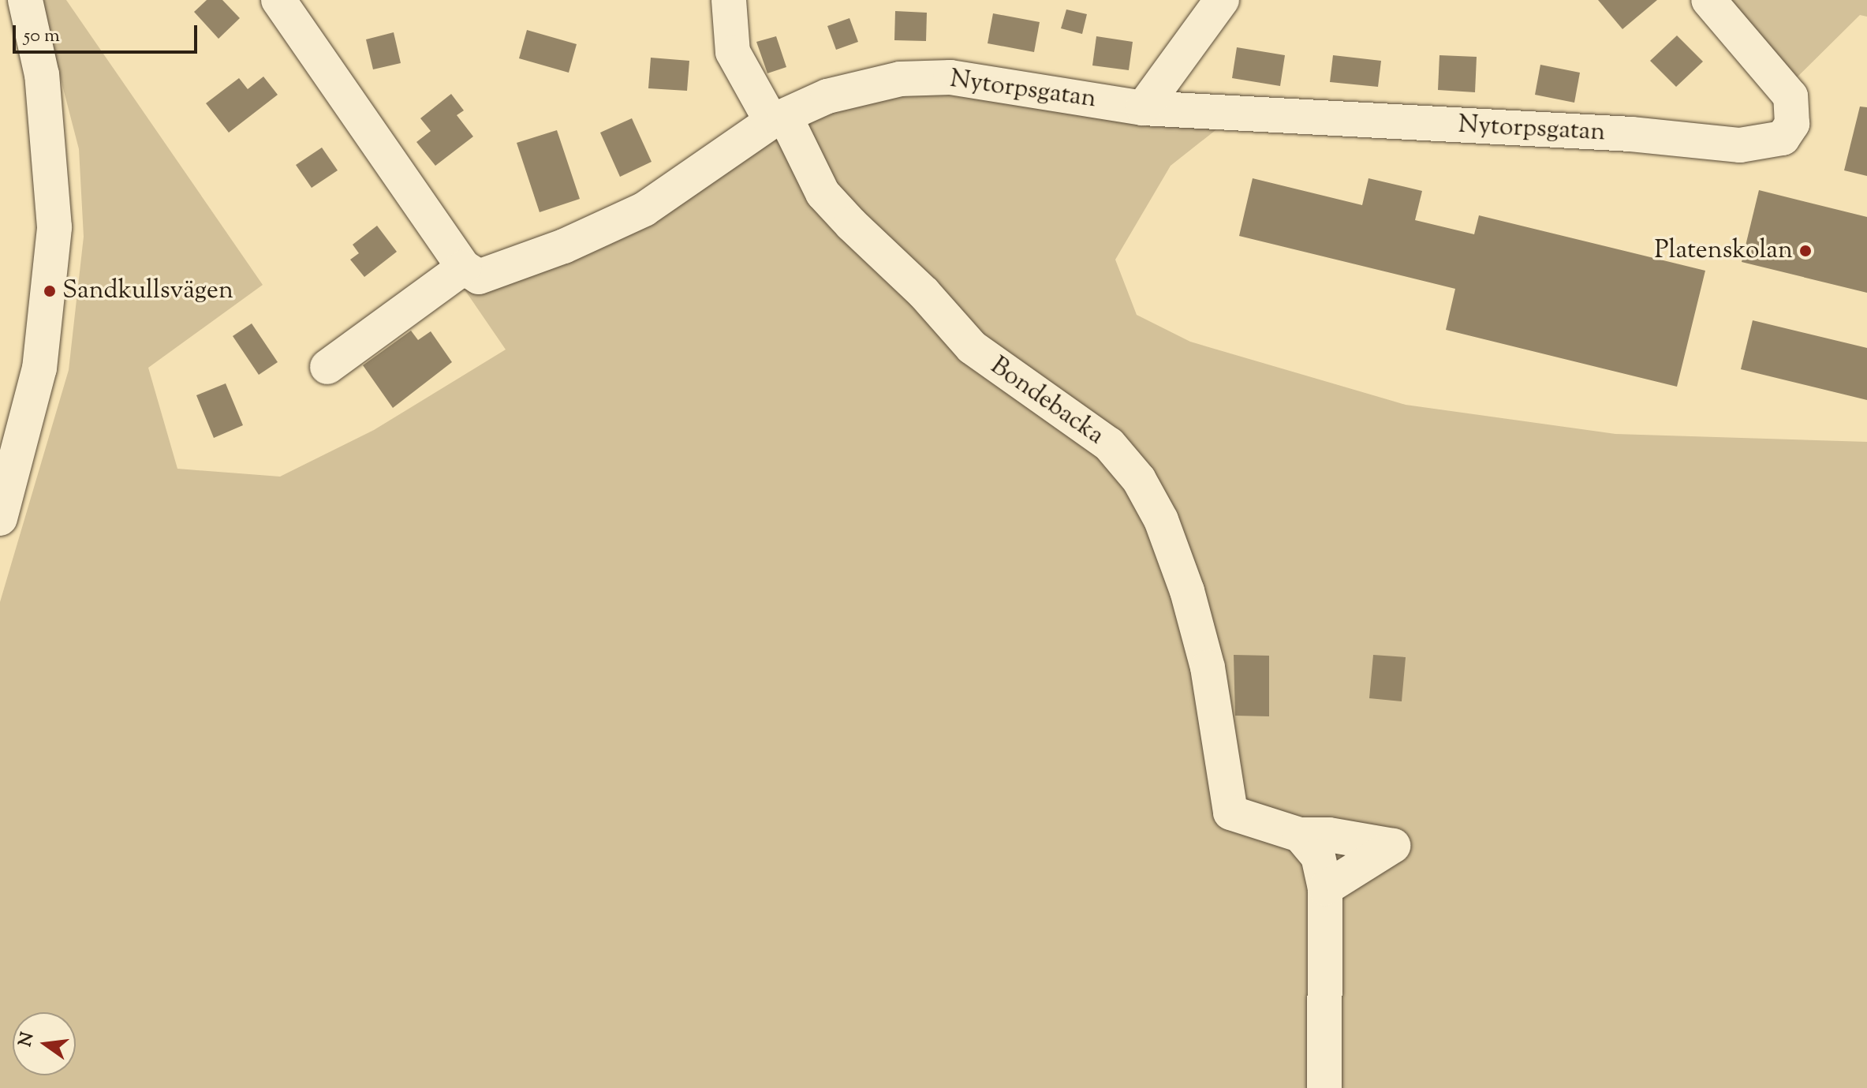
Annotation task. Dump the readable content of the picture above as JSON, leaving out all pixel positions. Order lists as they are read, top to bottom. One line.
{"streets":{"street":["Nytorpsgatan","Bondebacka"]},"crossings":[["Nytorpsgatan","Bondebacka"]],"places":["Platenskolan","Sandkullsvägen"],"scale_bar":"50 m","north":"left"}
